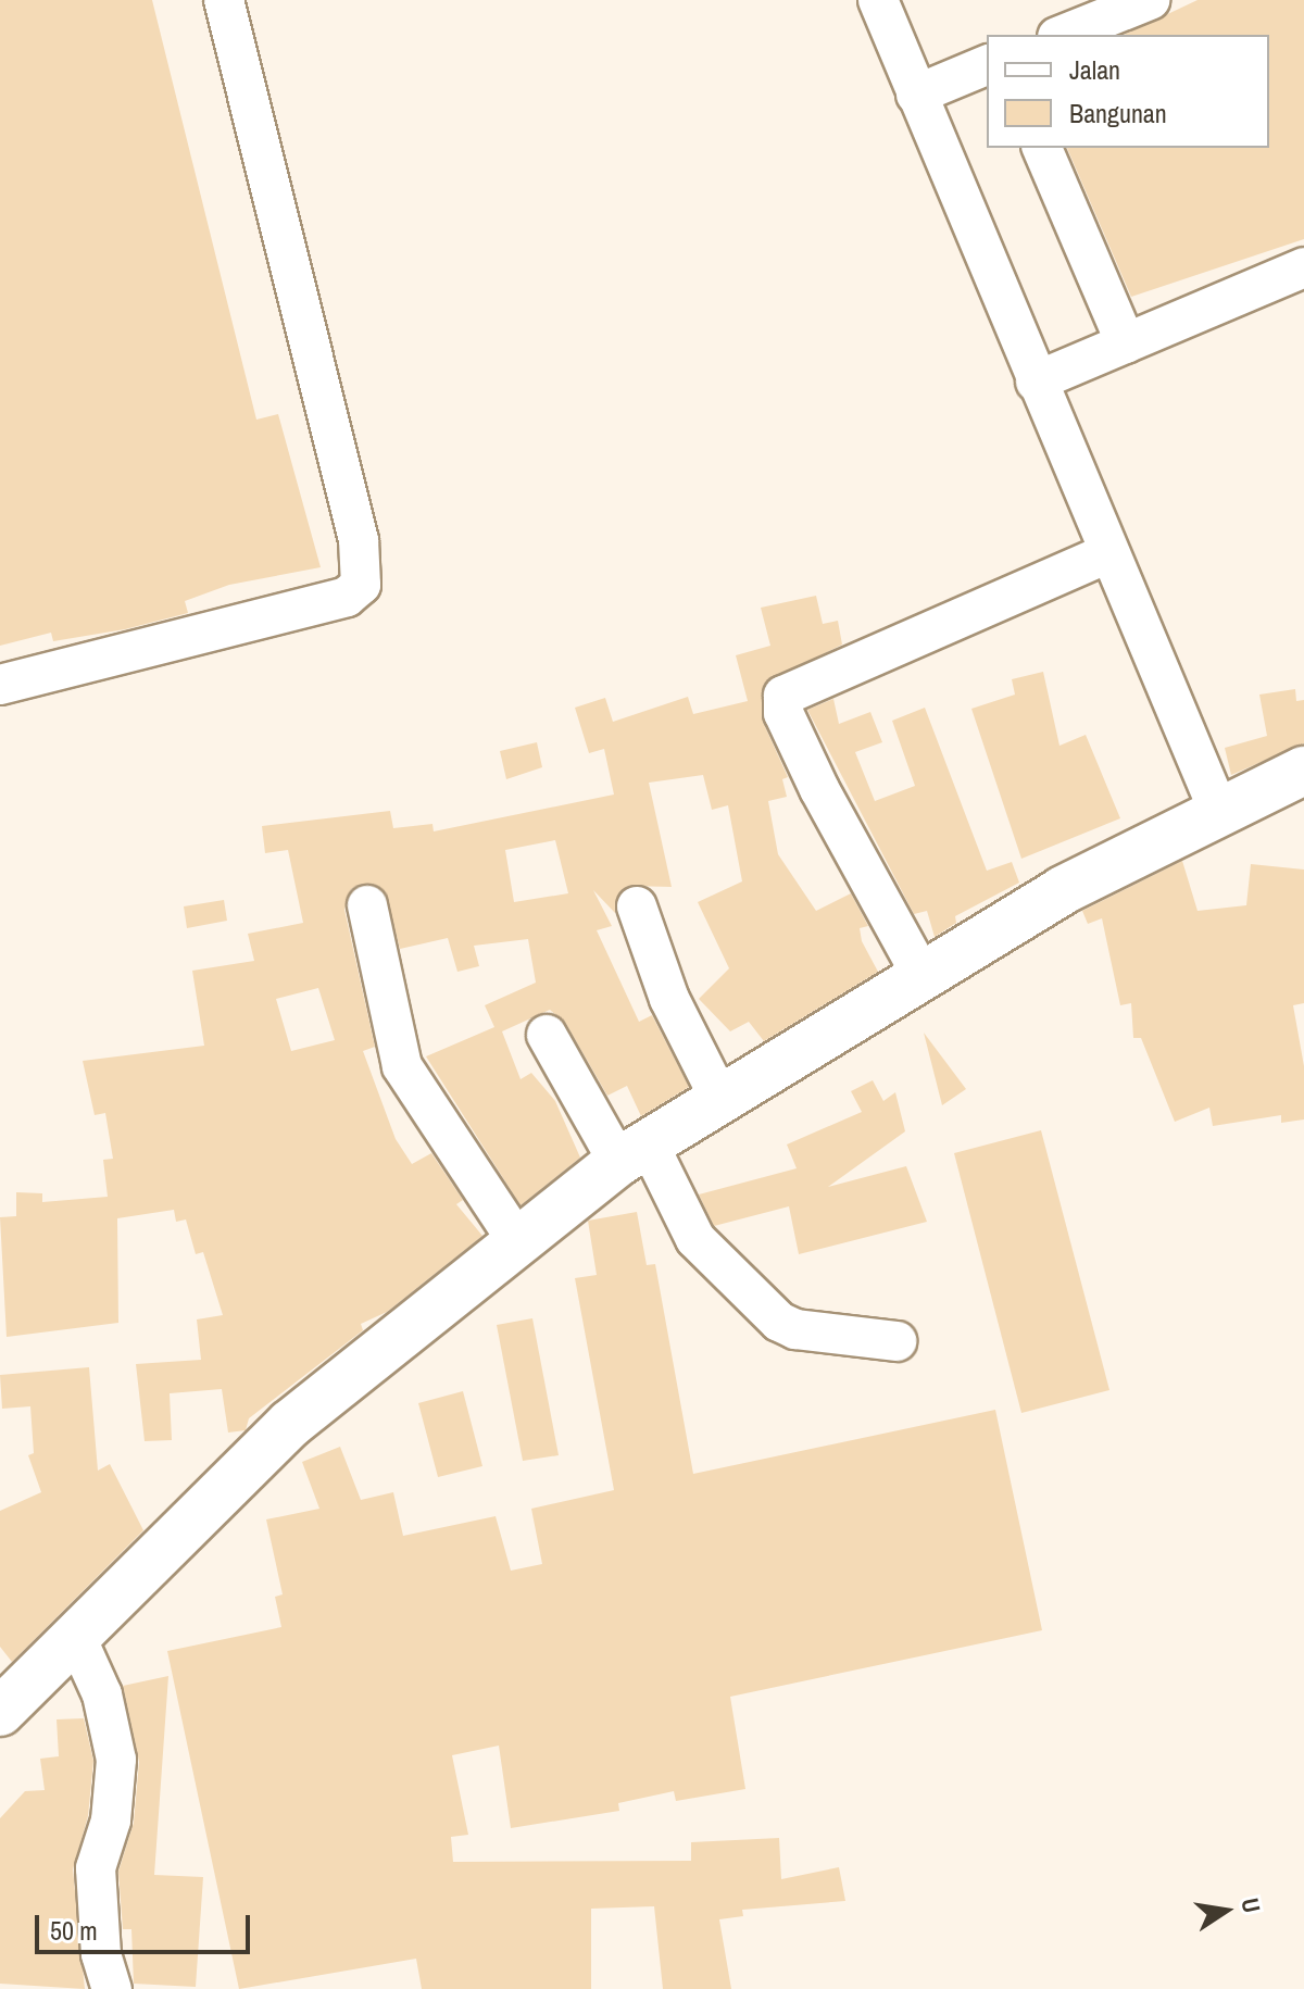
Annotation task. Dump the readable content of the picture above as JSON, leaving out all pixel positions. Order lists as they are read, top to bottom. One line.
{"legend":["Jalan","Bangunan"],"scale_bar":"50 m","north":"right"}
